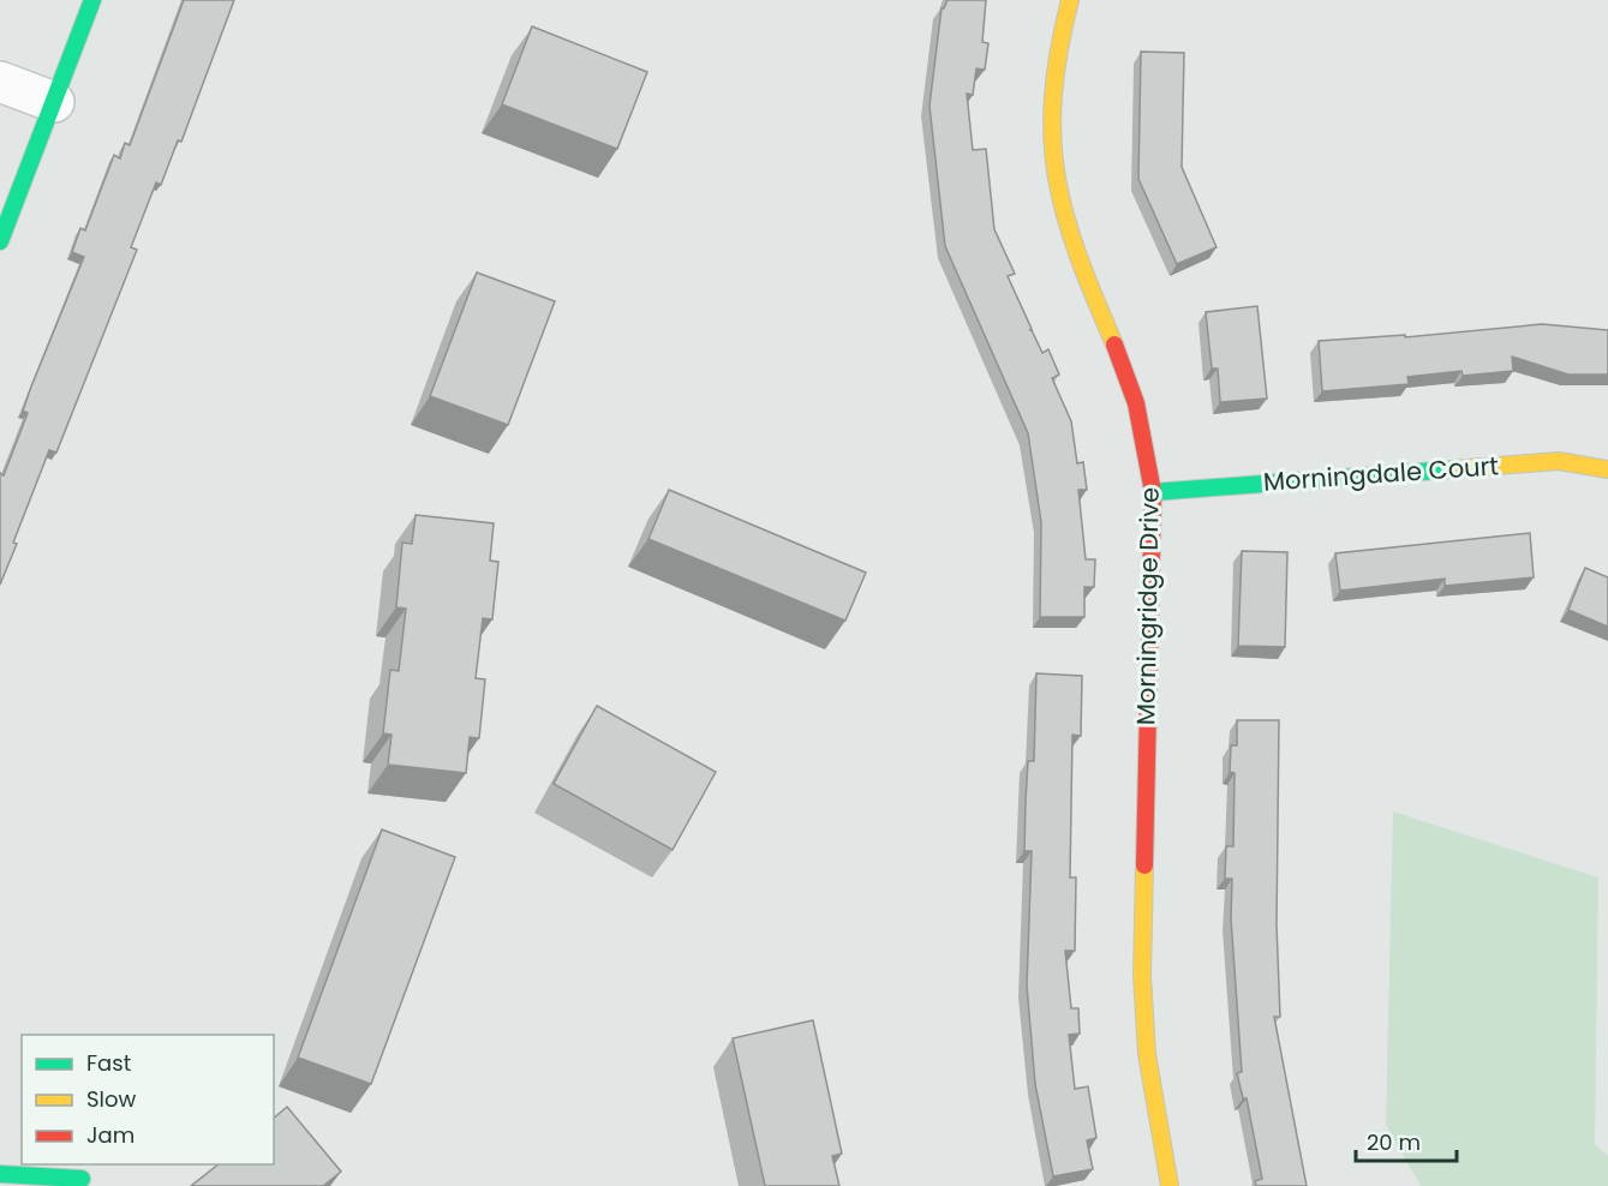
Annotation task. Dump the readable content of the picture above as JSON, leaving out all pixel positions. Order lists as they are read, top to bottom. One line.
{"streets":{"street":["Morningdale Court","Morningridge Drive"]},"crossings":[["Morningdale Court","Morningridge Drive"]],"legend":["Fast","Slow","Jam"],"scale_bar":"20 m"}
